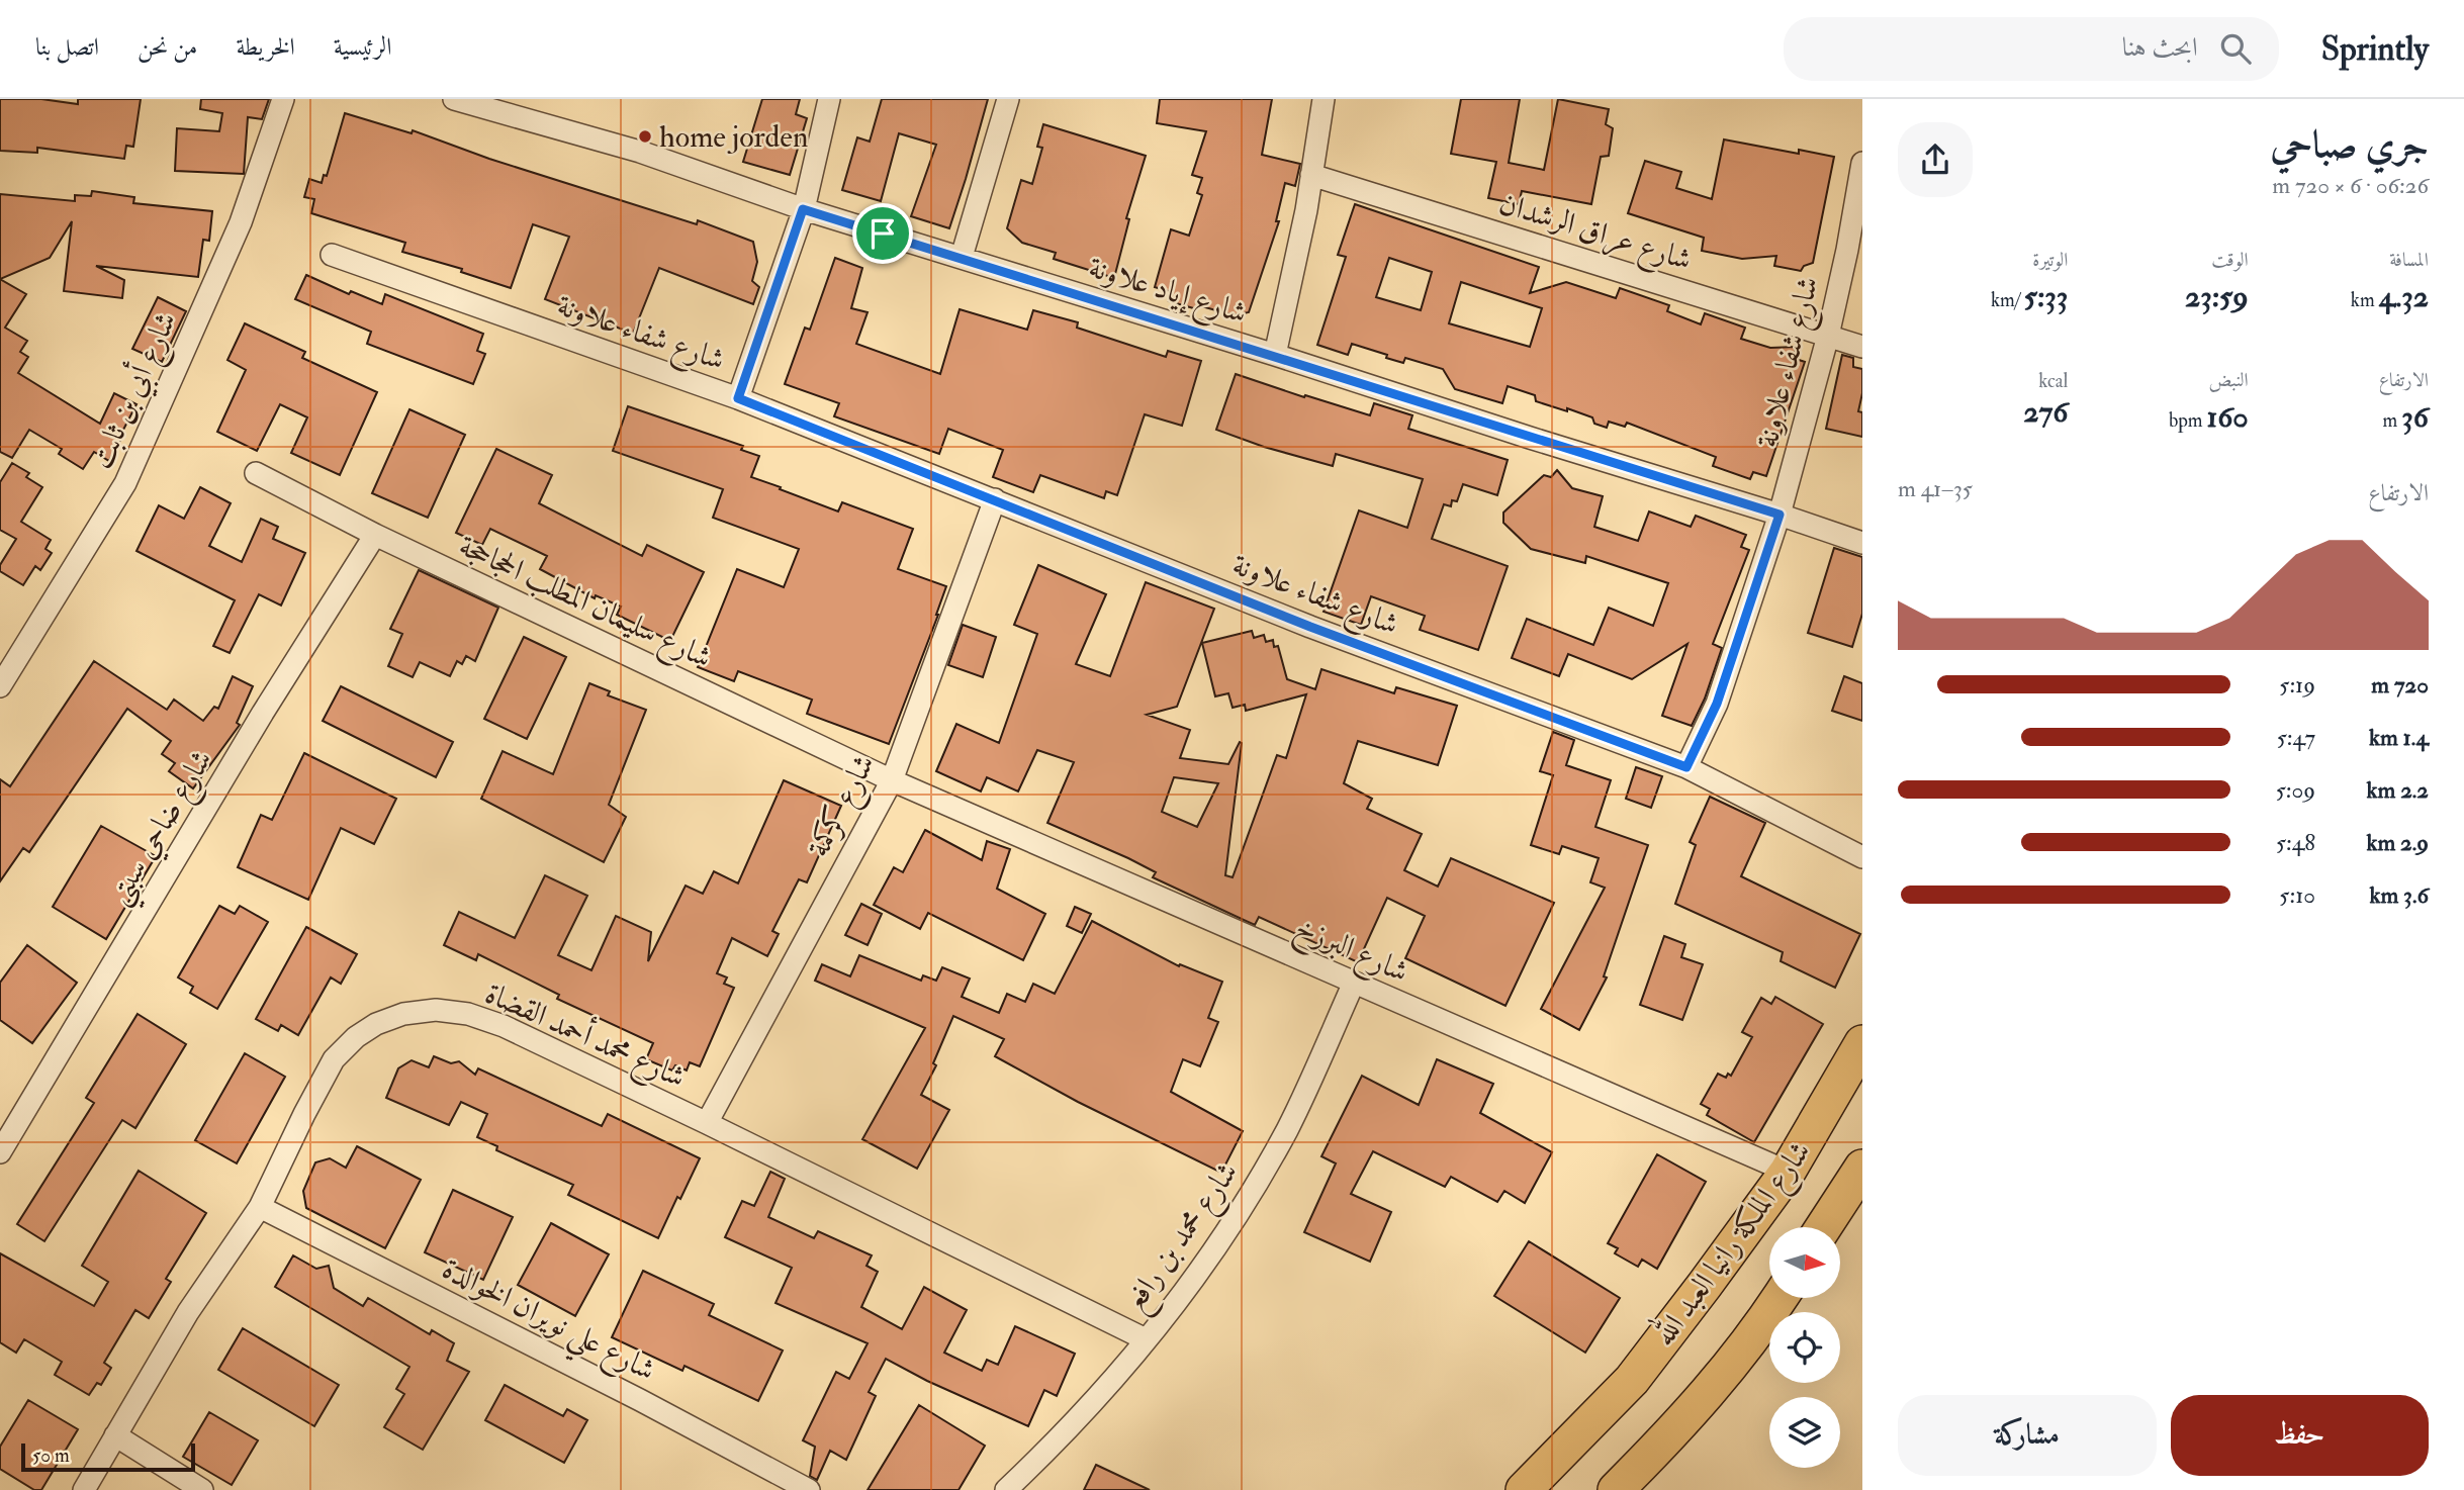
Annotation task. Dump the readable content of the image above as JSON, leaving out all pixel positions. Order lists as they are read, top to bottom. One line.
{"streets":{"main road":["شارع الملكة رانيا العبد الله"],"street":["شارع عراق الرشدان","شارع إياد علاونة","شارع شفاء علاونة","شارع أبي بن ثابت","شارع سليمان المطلب الحجاحجة","شارع كركمة","شارع ضاحي سبتي","شارع البرزخ","شارع محمد أحمد القضاة","شارع محمد بن رافع","شارع علي نويران الخوالدة"]},"crossings":[["شارع عراق الرشدان","شارع شفاء علاونة"],["شارع إياد علاونة","شارع شفاء علاونة"],["شارع شفاء علاونة","شارع كركمة"],["شارع سليمان المطلب الحجاحجة","شارع كركمة"],["شارع سليمان المطلب الحجاحجة","شارع ضاحي سبتي"],["شارع سليمان المطلب الحجاحجة","شارع البرزخ"],["شارع كركمة","شارع البرزخ"],["شارع كركمة","شارع محمد أحمد القضاة"],["شارع البرزخ","شارع محمد بن رافع"],["شارع البرزخ","شارع الملكة رانيا العبد الله"],["شارع محمد أحمد القضاة","شارع محمد بن رافع"],["شارع محمد أحمد القضاة","شارع علي نويران الخوالدة"]],"places":["home jorden"],"scale_bar":"50 m","north":"right","page":{"header":"Sprintly","search":"ابحث هنا","nav":["الرئيسية","الخريطة","من نحن","اتصل بنا"],"heading":["جري صباحي","06:26 · 6 × 720 m"],"stats":[["المسافة","4.32 km"],["الوقت","23:59"],["الوتيرة","5:33 /km"],["الارتفاع","36 m"],["النبض","160 bpm"],["kcal","276"]],"chart":["الارتفاع","35–41 m"],"list":[{"name":"720 m","note":"5:19"},{"name":"1.4 km","note":"5:47"},{"name":"2.2 km","note":"5:09"},{"name":"2.9 km","note":"5:48"},{"name":"3.6 km","note":"5:10"}],"buttons":["حفظ","مشاركة"],"scale":"50 m"}}
